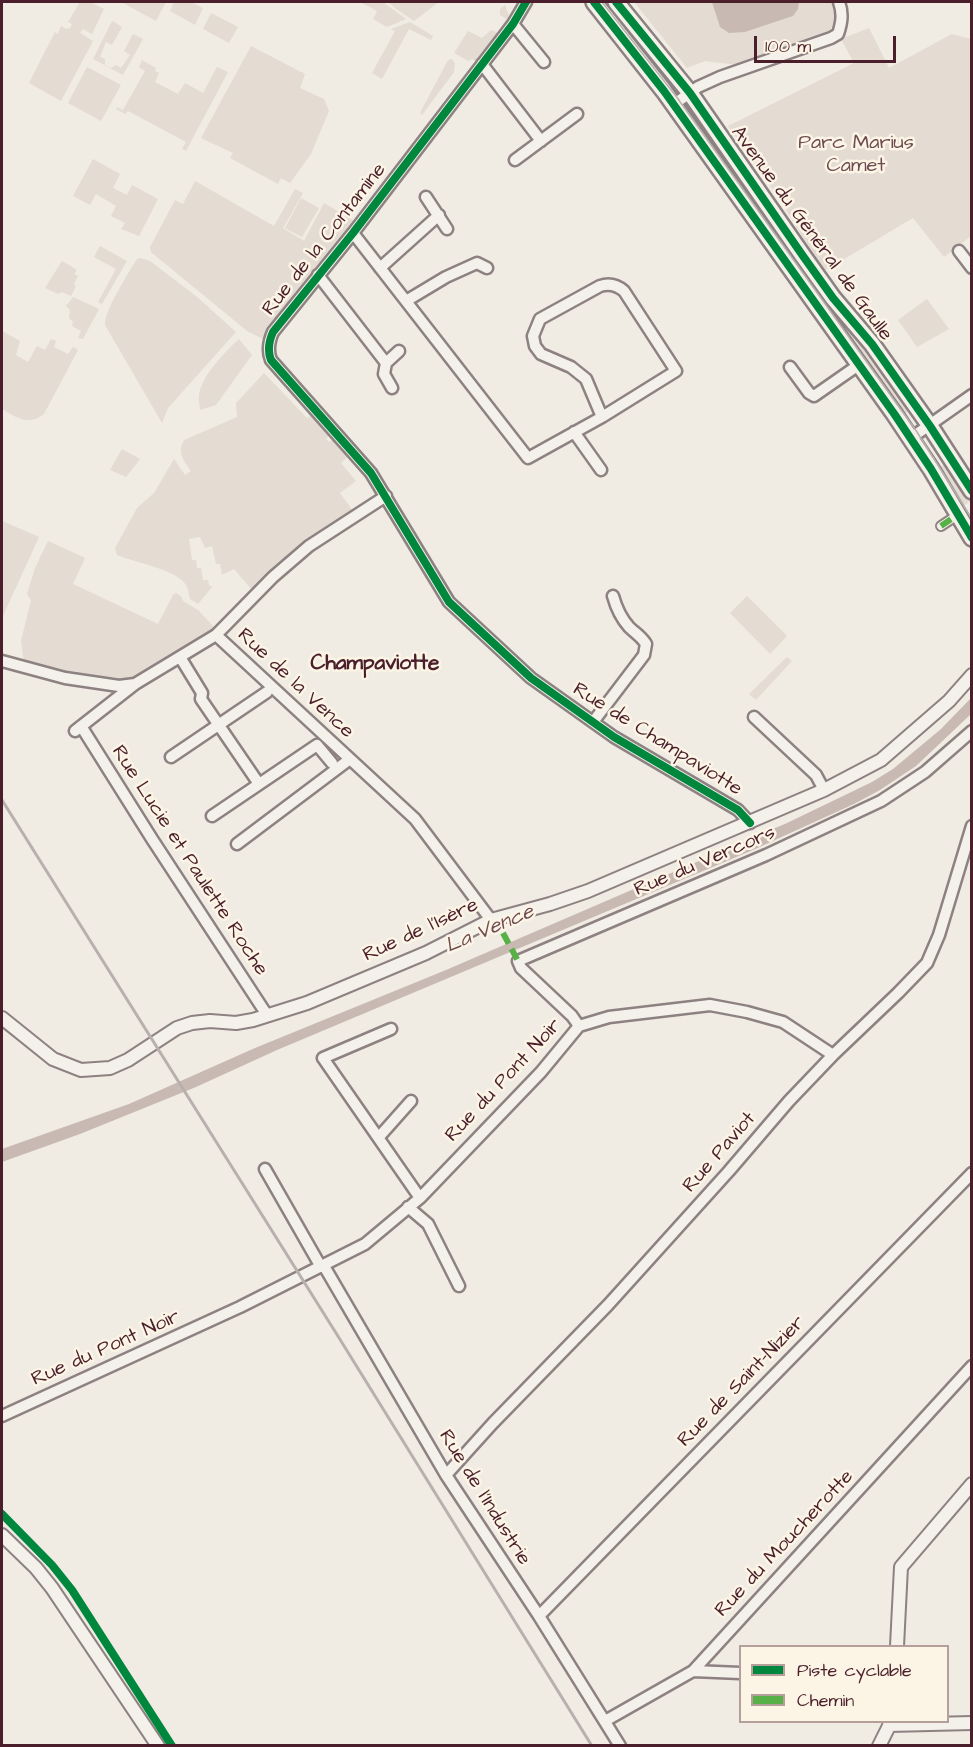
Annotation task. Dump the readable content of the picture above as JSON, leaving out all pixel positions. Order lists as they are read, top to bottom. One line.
{"streets":{"main road":["Avenue du Général de Gaulle"],"street":["Rue de la Contamine","Rue de la Vence","Rue de Champaviotte","Rue Lucie et Paulette Roche","Rue du Vercors","Rue de l'Isère","Rue du Pont Noir","Rue Paviot","Rue de Saint-Nizier","Rue de l'Industrie","Rue du Moucherotte"]},"crossings":[["Rue de la Contamine","Rue de Champaviotte"],["Rue de la Vence","Rue de l'Isère"],["Rue de Champaviotte","Rue de l'Isère"],["Rue Lucie et Paulette Roche","Rue de l'Isère"],["Rue du Vercors","Rue du Pont Noir"],["Rue du Pont Noir","Rue Paviot"],["Rue du Pont Noir","Rue de l'Industrie"],["Rue Paviot","Rue de l'Industrie"],["Rue de Saint-Nizier","Rue de l'Industrie"],["Rue de l'Industrie","Rue du Moucherotte"]],"districts":["Champaviotte"],"water":["La Vence"],"parks":["Parc Marius Camet"],"legend":["Piste cyclable","Chemin"],"scale_bar":"100 m"}
